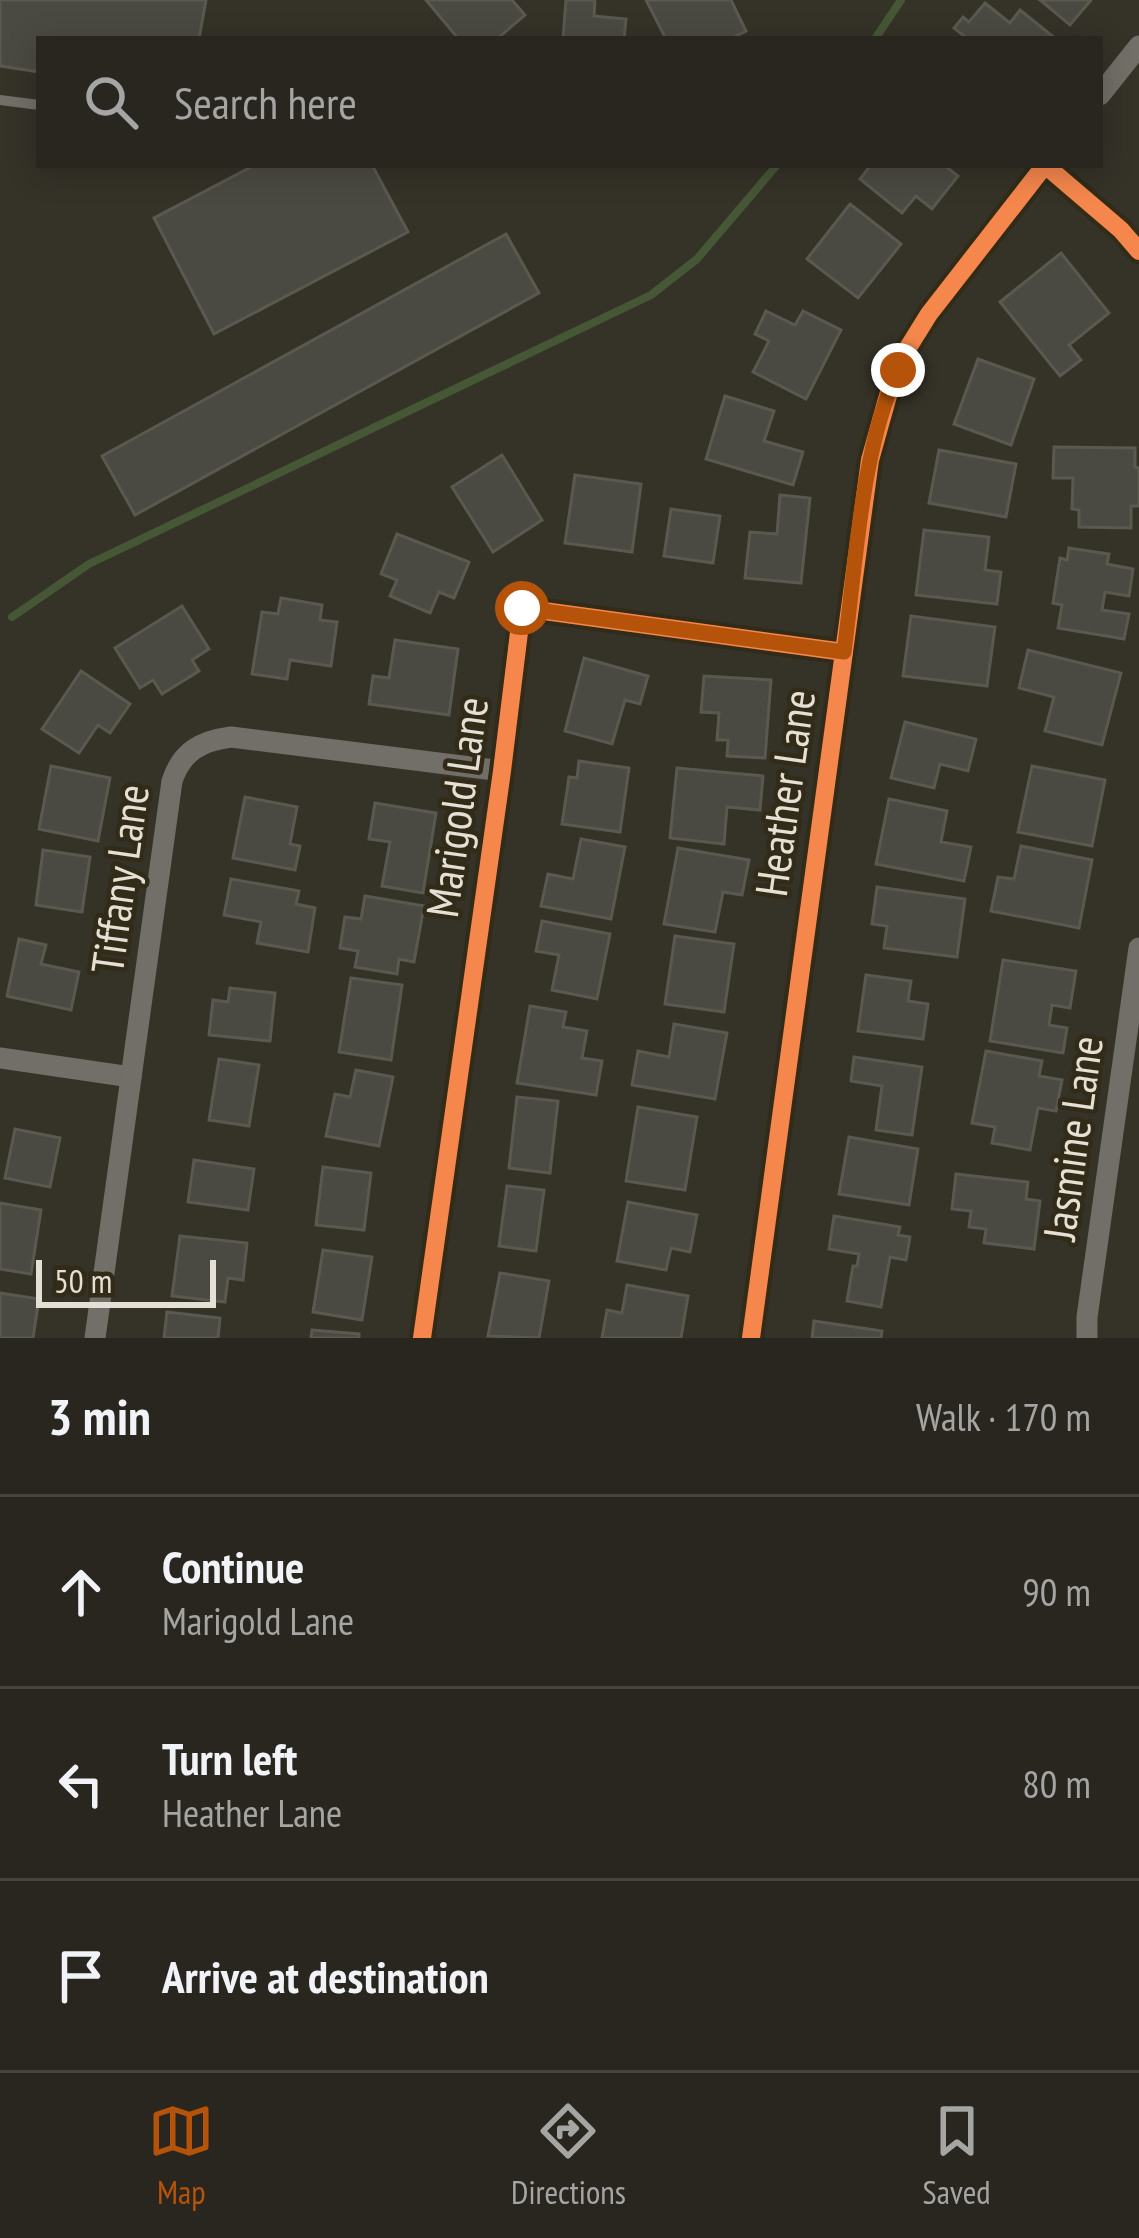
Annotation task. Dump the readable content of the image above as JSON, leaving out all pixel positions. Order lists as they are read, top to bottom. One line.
{"streets":{"street":["Heather Lane","Marigold Lane","Tiffany Lane","Jasmine Lane"]},"crossings":[["Heather Lane","Marigold Lane"],["Marigold Lane","Tiffany Lane"]],"scale_bar":"50 m","page":{"search":"Search here","scale":"50 m","heading":["3 min","Walk · 170 m"],"list":[["Continue","Marigold Lane","90 m"],["Turn left","Heather Lane","80 m"],"Arrive at destination"],"nav":["Map","Directions","Saved"]}}
